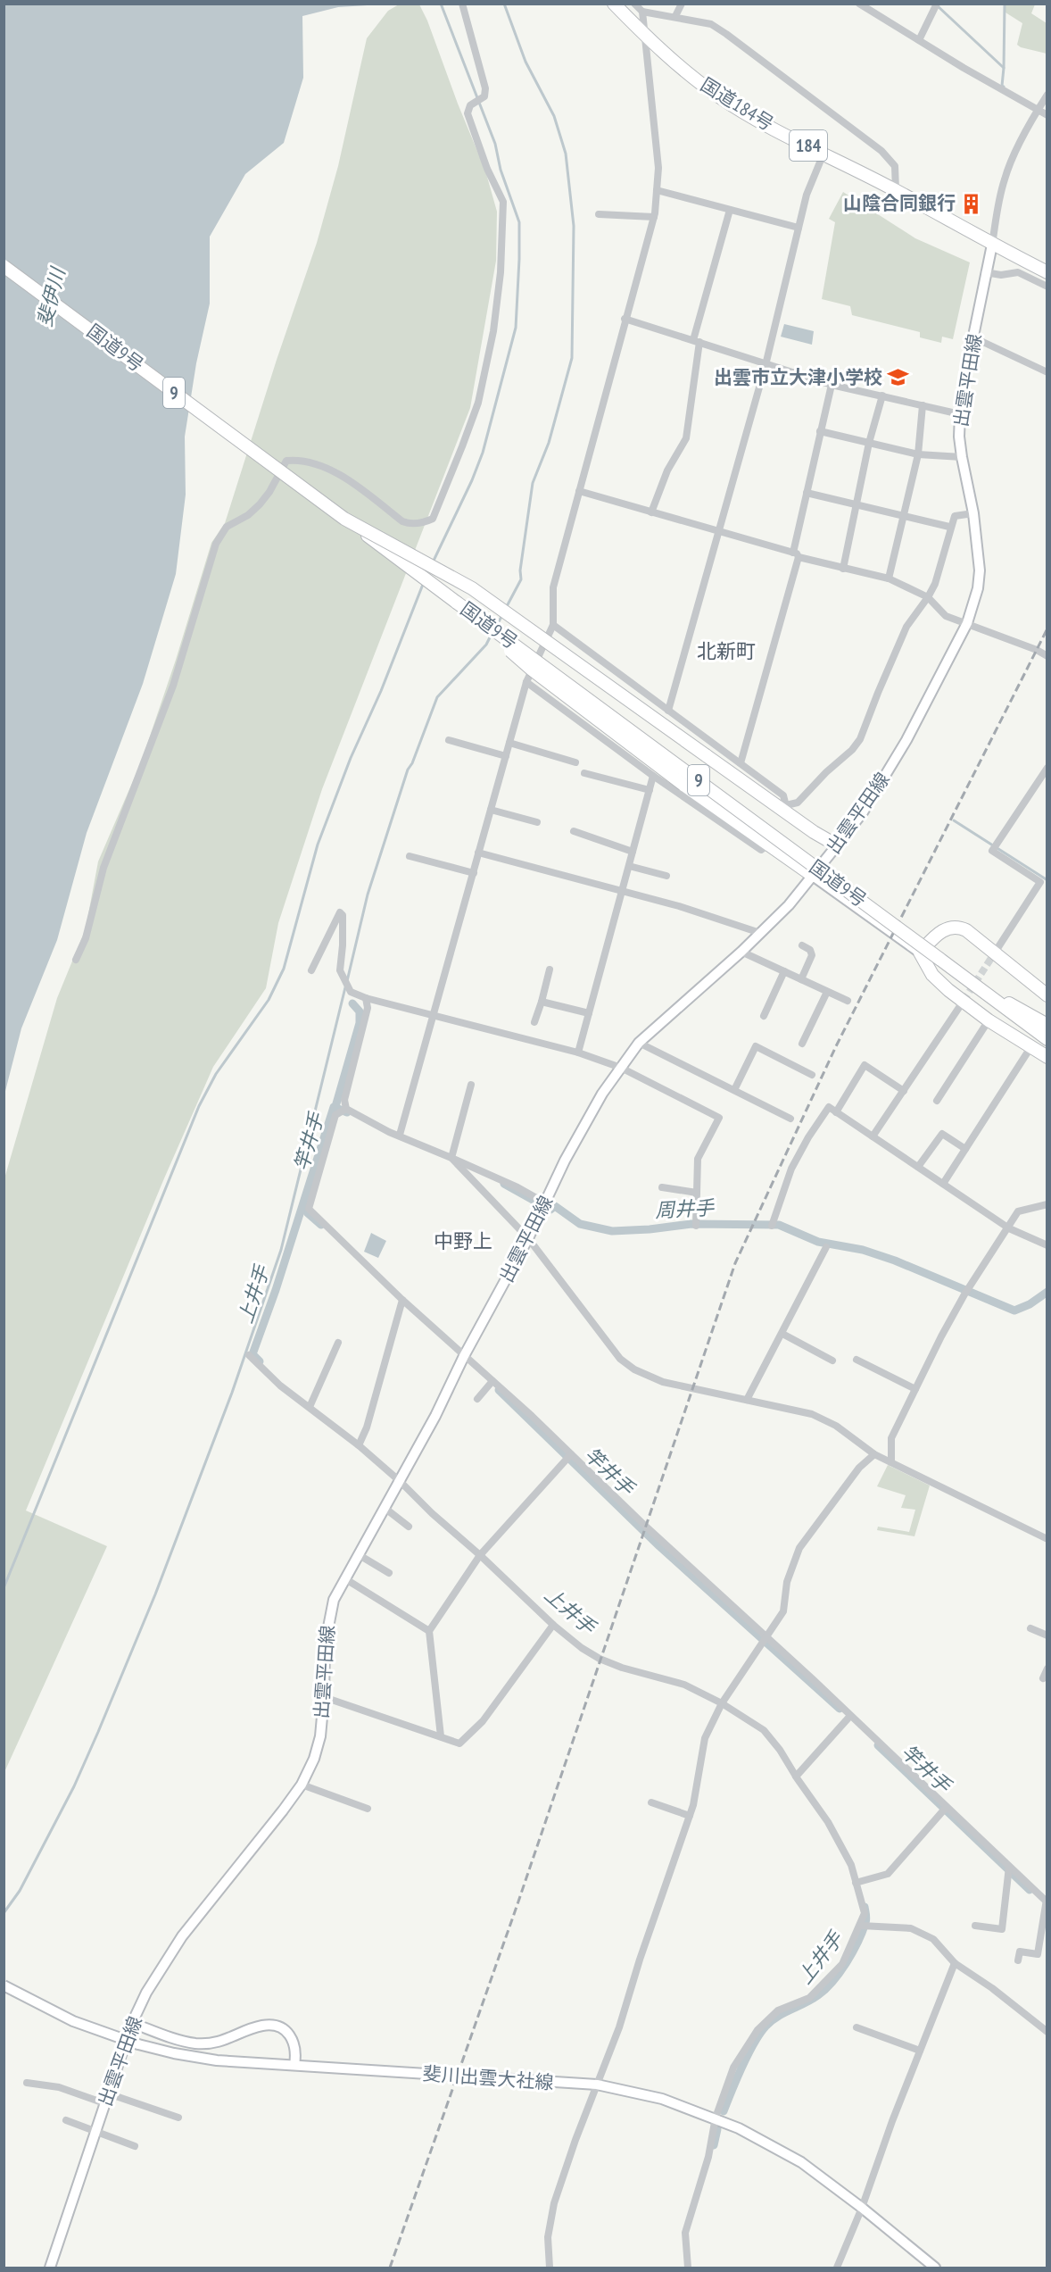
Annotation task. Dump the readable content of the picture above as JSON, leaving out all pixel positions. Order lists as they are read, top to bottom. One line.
{"streets":{"highway":["国道184号","184","国道9号","9"],"main road":["出雲平田線","斐川出雲大社線"]},"crossings":[["国道184号","出雲平田線"],["国道9号","9"],["出雲平田線","9"]],"districts":["北新町","中野上"],"water":["斐伊川","竿井手","周井手","上井手"],"places":{"building":["山陰合同銀行"],"school or university":["出雲市立大津小学校"]}}
